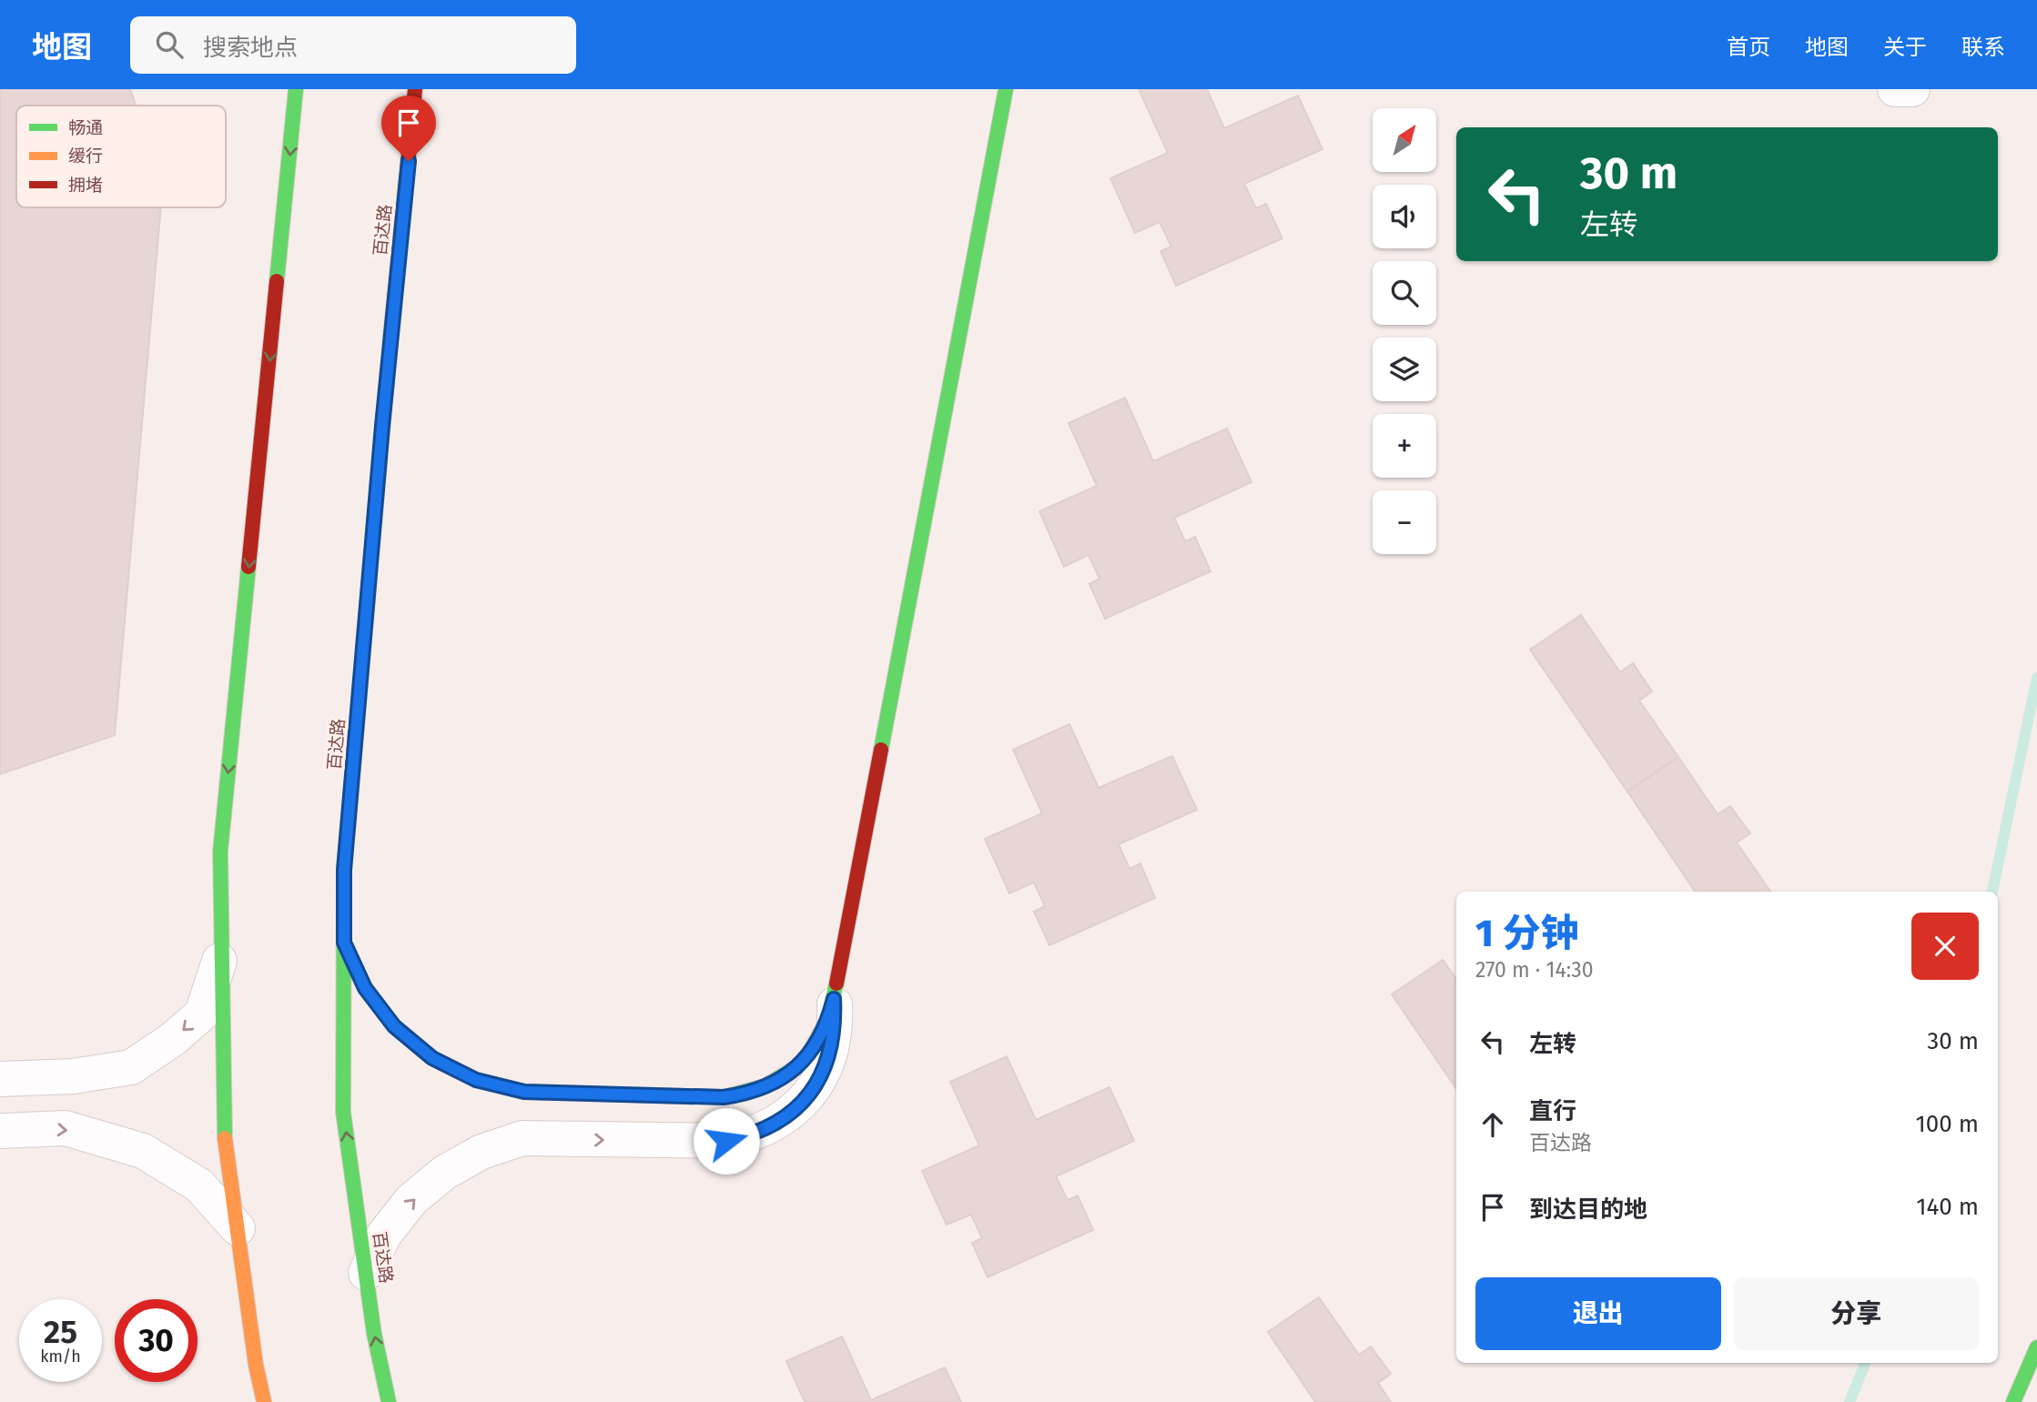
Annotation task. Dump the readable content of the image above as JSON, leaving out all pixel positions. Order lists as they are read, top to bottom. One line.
{"streets":{"main road":["百达路"]},"legend":["畅通","缓行","拥堵"],"north":"top right","page":{"header":"地图","search":"搜索地点","nav":["首页","地图","关于","联系"],"map_buttons":["+","−"],"turn":["30 m","左转"],"heading":["1 分钟","270 m · 14:30"],"list":[{"name":"左转","value":"30 m"},{"name":"直行","note":"百达路","value":"100 m"},{"name":"到达目的地","value":"140 m"}],"buttons":["退出","分享"],"speed":"25 km/h","limit":"30"}}
